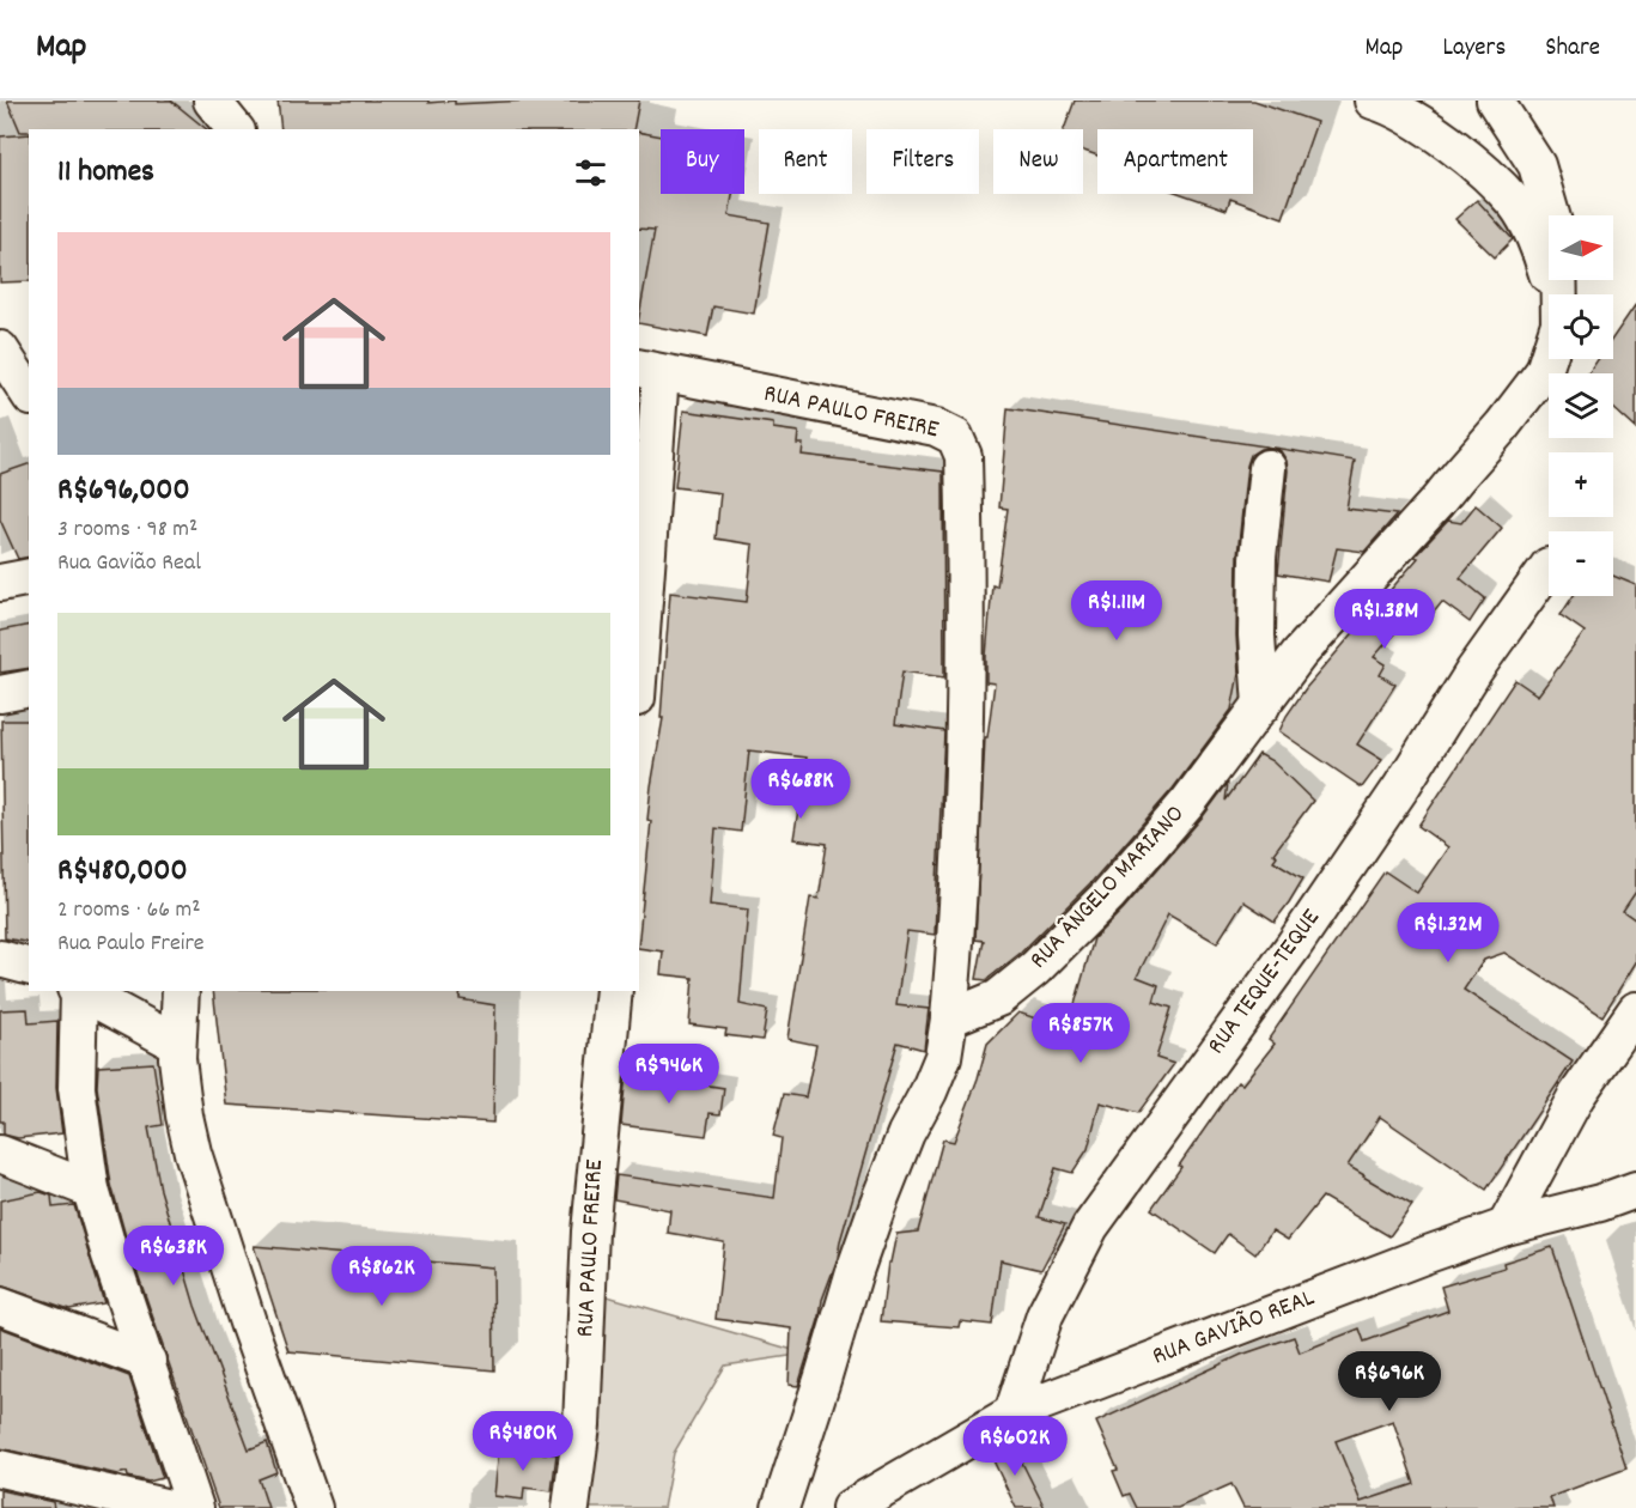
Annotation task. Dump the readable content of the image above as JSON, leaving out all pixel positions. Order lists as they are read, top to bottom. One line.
{"streets":{"street":["RUA PAULO FREIRE","RUA ÂNGELO MARIANO","RUA TEQUE-TEQUE","RUA GAVIÃO REAL"]},"crossings":[["RUA PAULO FREIRE","RUA ÂNGELO MARIANO"],["RUA TEQUE-TEQUE","RUA GAVIÃO REAL"]],"north":"right","page":{"header":"Map","nav":["Map","Layers","Share"],"chip":["Buy","Rent","Filters","New","Apartment"],"heading":"11 homes","map_buttons":["+","−"],"list":[{"name":"R$696,000","note":"3 rooms · 98 m² · Rua Gavião Real"},{"name":"R$480,000","note":"2 rooms · 66 m² · Rua Paulo Freire"}],"price":["R$1.11M","R$1.38M","R$688K","R$1.32M","R$857K","R$946K","R$638K","R$862K","R$696K","R$480K","R$602K"]}}
